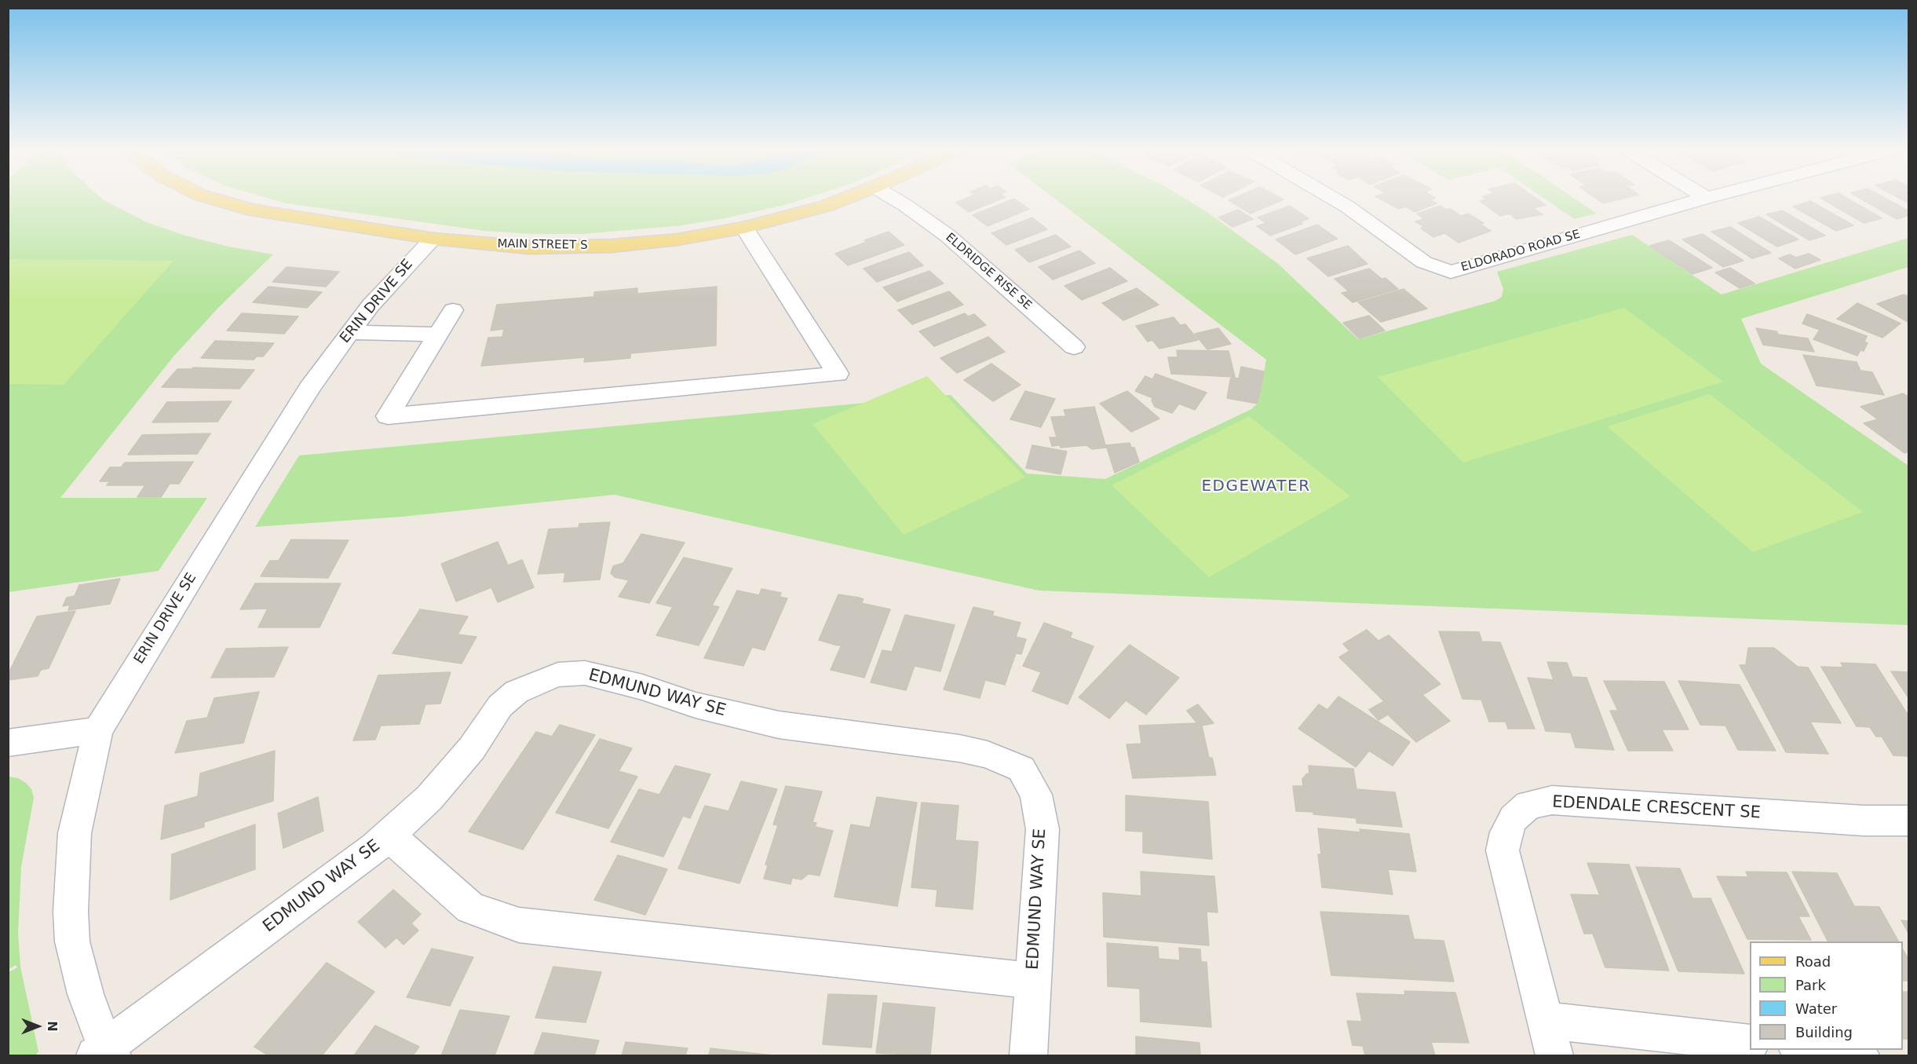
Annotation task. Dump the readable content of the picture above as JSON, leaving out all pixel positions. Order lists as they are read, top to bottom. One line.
{"streets":{"main road":["MAIN STREET S"],"street":["ELDORADO ROAD SE","ELDRIDGE RISE SE","ERIN DRIVE SE","EDMUND WAY SE","EDENDALE CRESCENT SE"]},"crossings":[["MAIN STREET S","ERIN DRIVE SE"],["ERIN DRIVE SE","EDMUND WAY SE"]],"districts":["EDGEWATER"],"legend":["Road","Park","Water","Building"],"north":"right"}
